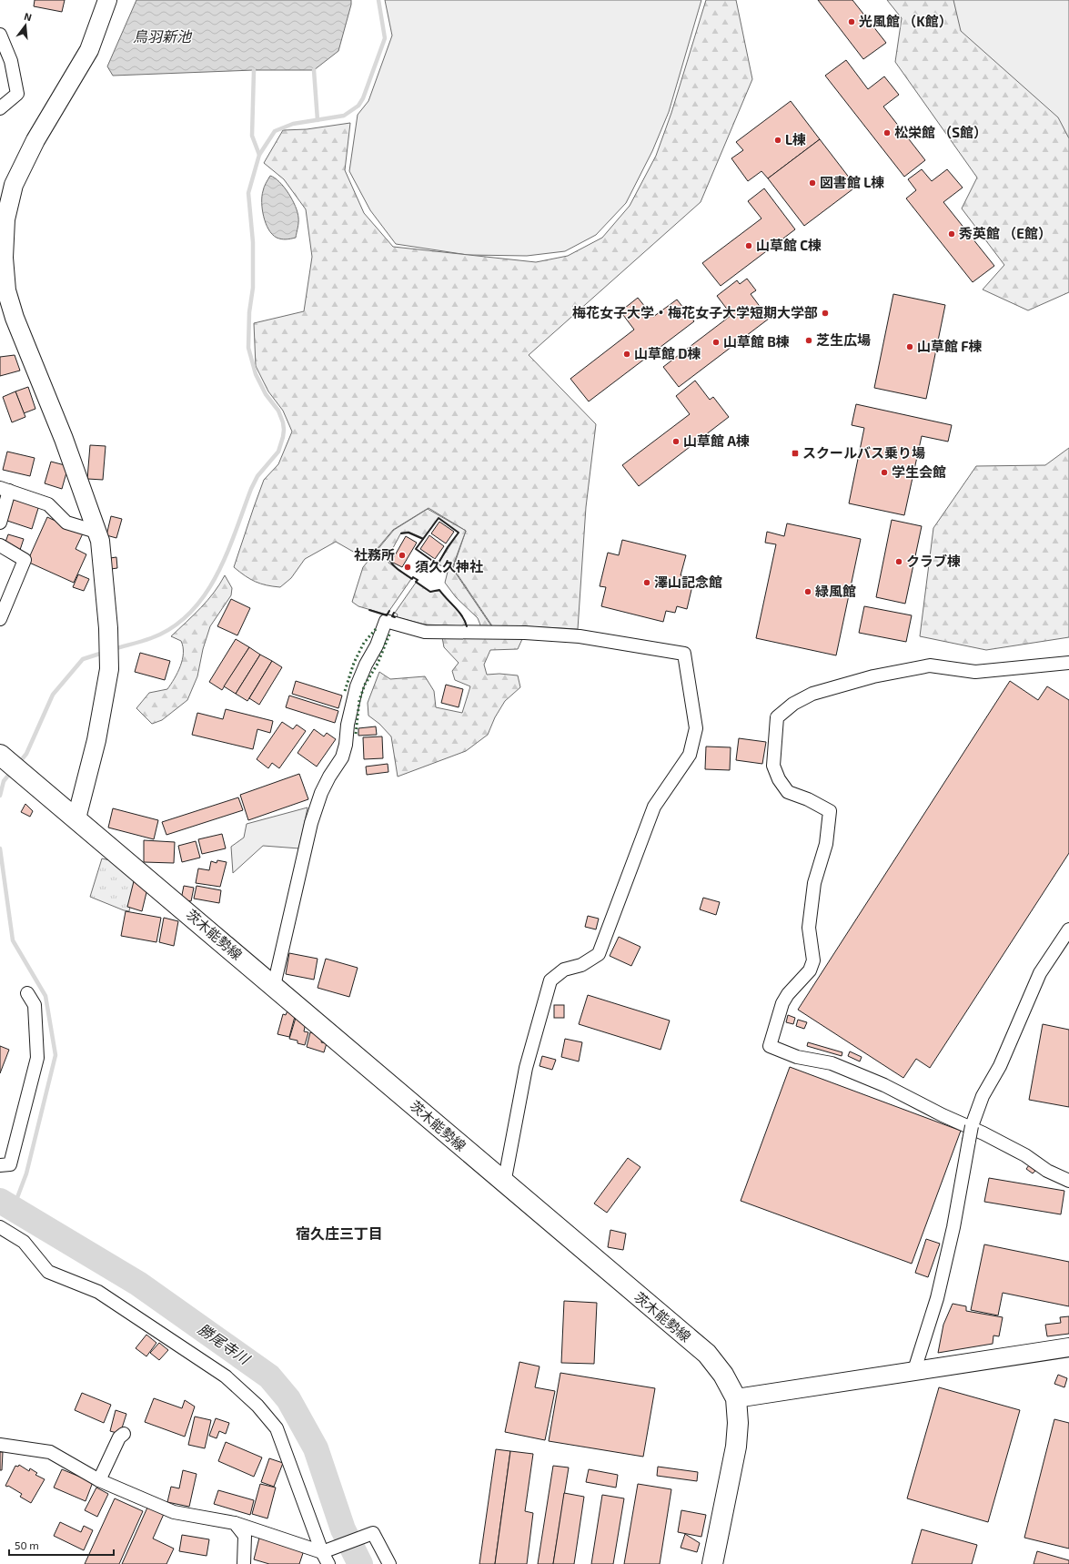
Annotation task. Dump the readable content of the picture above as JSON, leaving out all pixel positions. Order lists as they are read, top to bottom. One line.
{"streets":{"main road":["茨木能勢線"]},"districts":["宿久庄三丁目"],"water":["鳥羽新池","勝尾寺川"],"places":{"other":["光風館 （K館）","松栄館 （S館）","L棟","図書館 L棟","秀英館 （E館）","山草館 C棟","梅花女子大学・梅花女子大学短期大学部","芝生広場","山草館 B棟","山草館 F棟","山草館 D棟","山草館 A棟","学生会館","社務所","クラブ棟","須久久神社","澤山記念館","緑風館"],"transit":["スクールバス乗り場"]},"scale_bar":"50 m","north":"top"}
